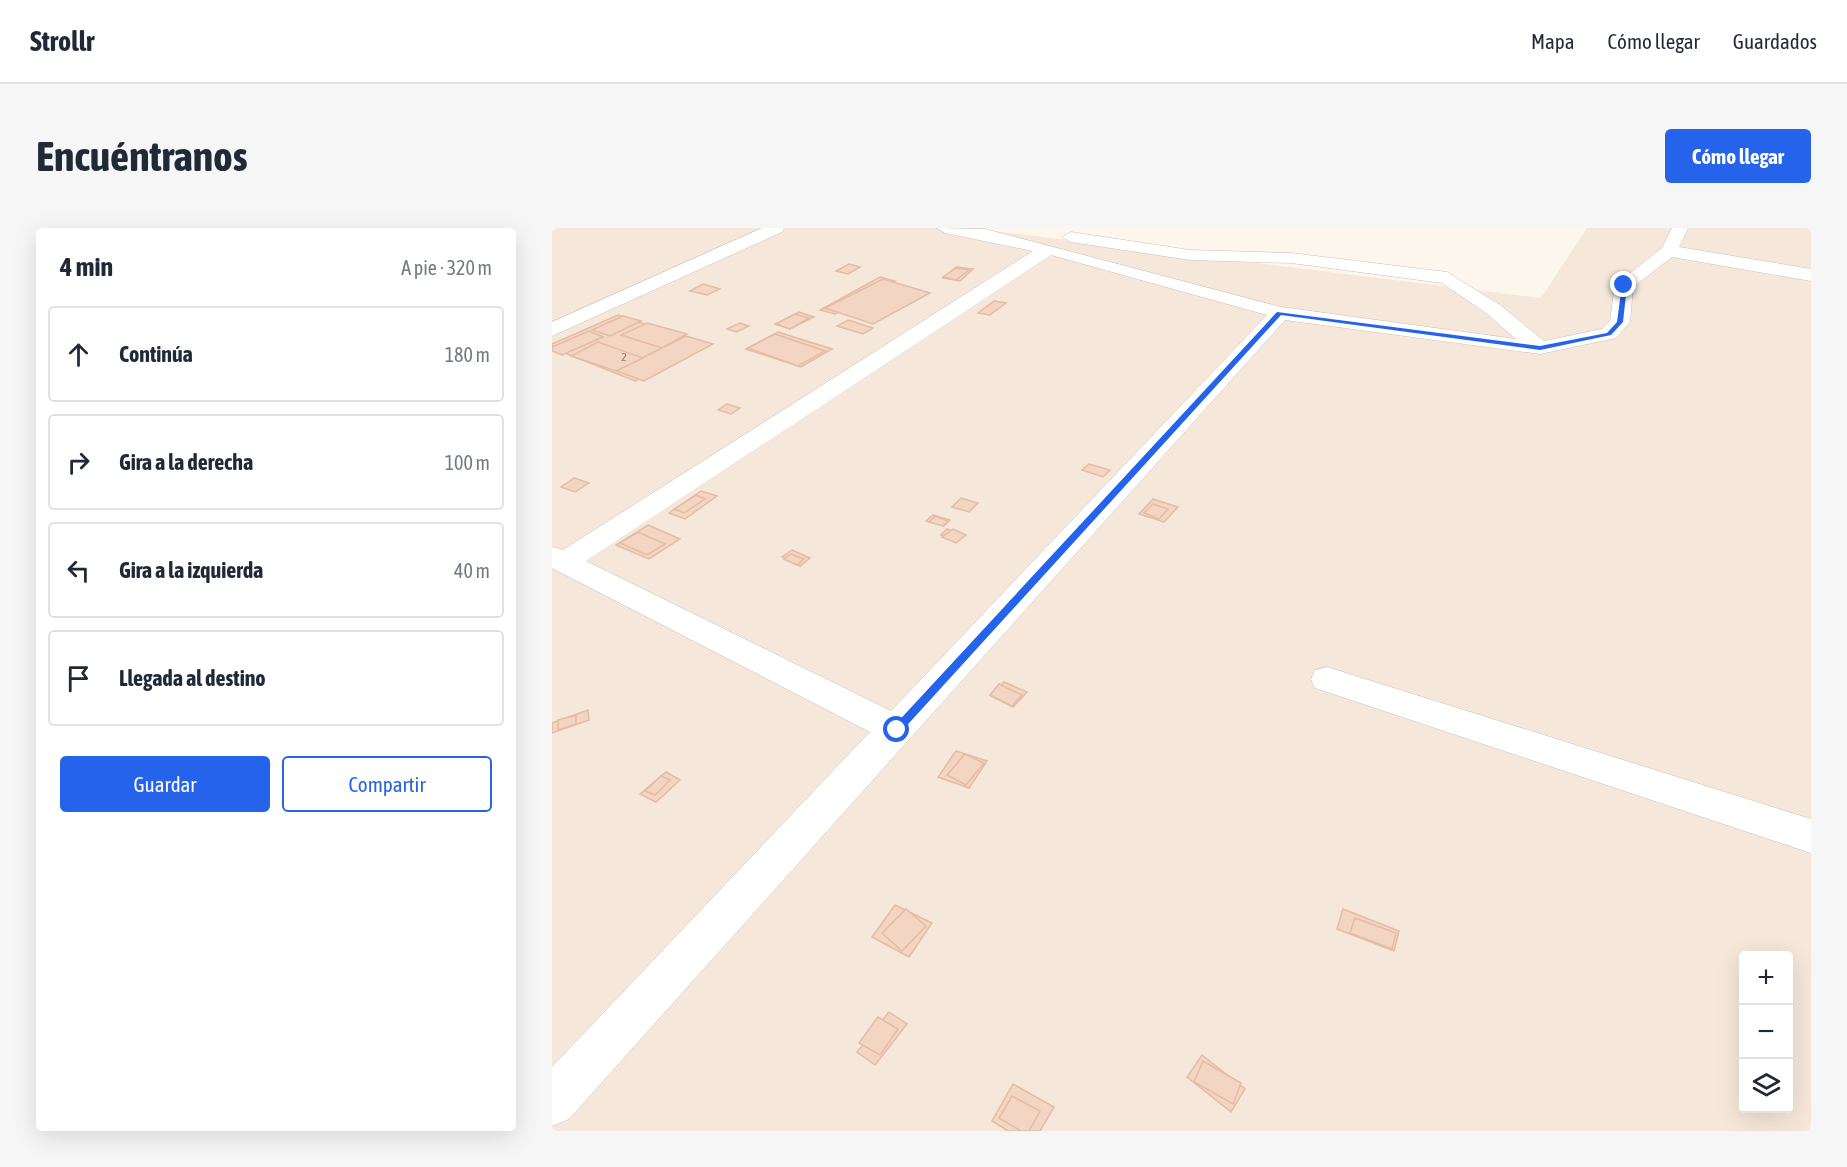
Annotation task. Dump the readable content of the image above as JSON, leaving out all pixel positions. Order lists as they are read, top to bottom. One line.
{"house_numbers":["2"],"page":{"header":"Strollr","nav":["Mapa","Cómo llegar","Guardados"],"buttons":["Cómo llegar",["Guardar","Compartir"]],"title":"Encuéntranos","heading":["4 min","A pie · 320 m"],"list":[["Continúa","180 m"],["Gira a la derecha","100 m"],["Gira a la izquierda","40 m"],"Llegada al destino"],"map_buttons":["+","−"]}}
